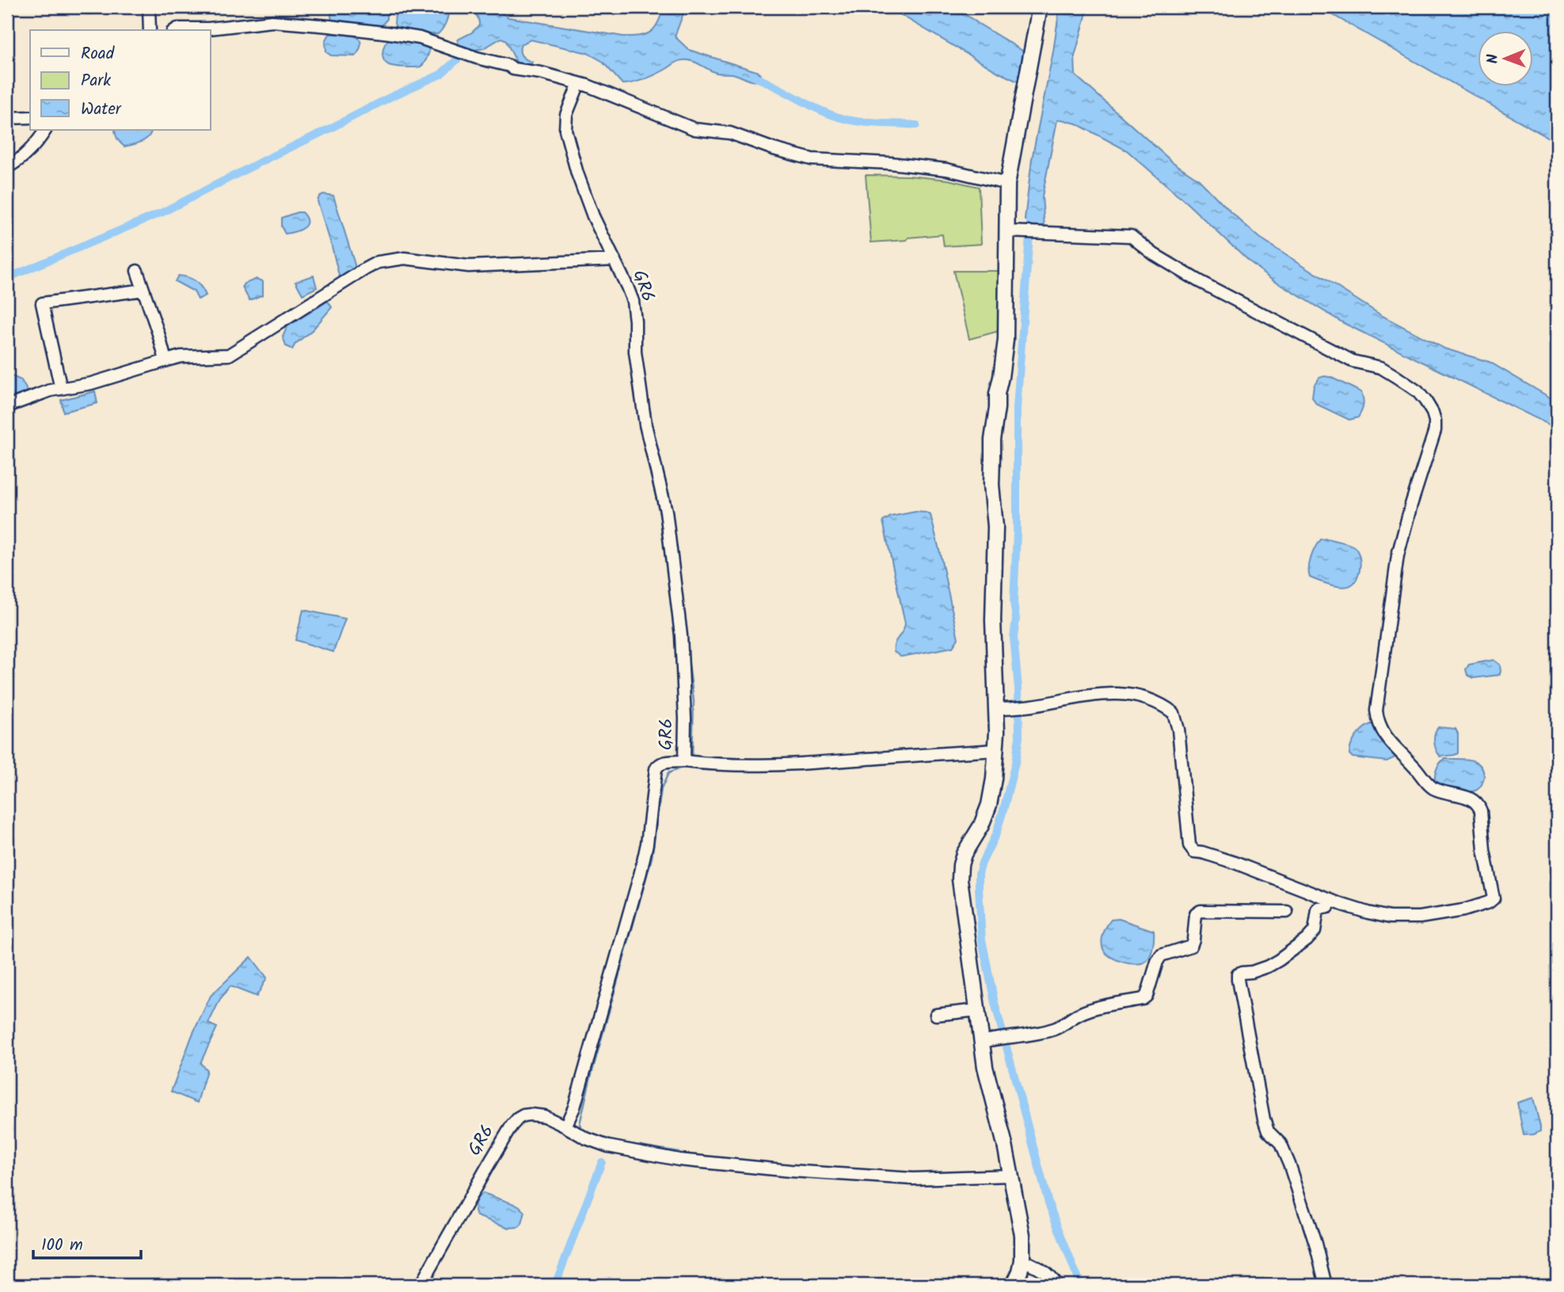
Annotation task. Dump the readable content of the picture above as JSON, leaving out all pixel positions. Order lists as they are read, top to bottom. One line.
{"streets":{"street":["GR6"]},"legend":["Road","Park","Water"],"scale_bar":"100 m","north":"left"}
